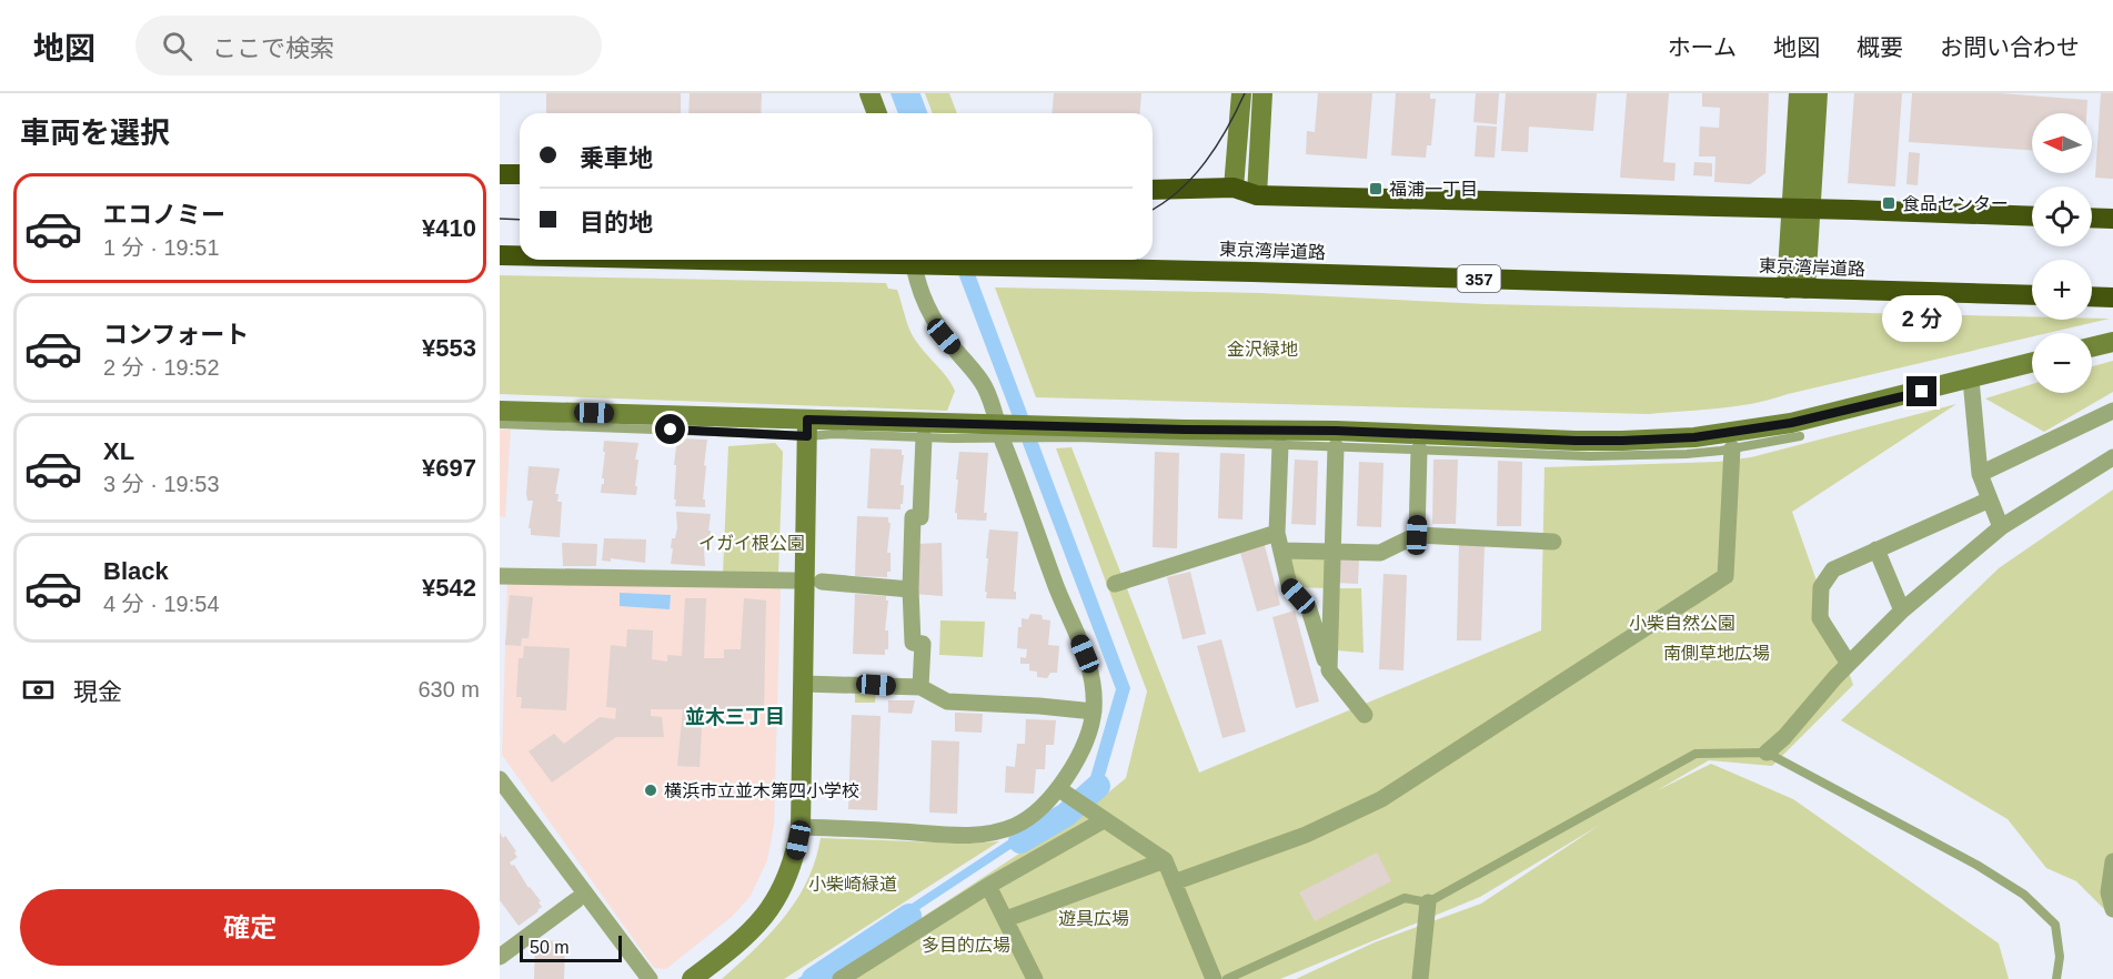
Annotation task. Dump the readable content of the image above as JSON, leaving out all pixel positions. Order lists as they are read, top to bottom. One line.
{"streets":{"highway":["東京湾岸道路","357"]},"crossings":[["東京湾岸道路","357"]],"districts":["並木三丁目"],"parks":["金沢緑地","イガイ根公園","小柴自然公園","南側草地広場","小柴崎緑道","遊具広場","多目的広場"],"places":{"transit":["福浦一丁目","食品センター"],"other":["横浜市立並木第四小学校"]},"scale_bar":"50 m","north":"left","page":{"header":"地図","search":"ここで検索","nav":["ホーム","地図","概要","お問い合わせ"],"heading":"車両を選択","map_buttons":["+","−"],"banner":["乗車地","目的地"],"list":[{"name":"エコノミー","note":"1 分 · 19:51","value":"¥410"},{"name":"コンフォート","note":"2 分 · 19:52","value":"¥553"},{"name":"XL","note":"3 分 · 19:53","value":"¥697"},{"name":"Black","note":"4 分 · 19:54","value":"¥542"}],"bubble":"2 分","pay":["現金","630 m"],"buttons":"確定","scale":"50 m"}}
